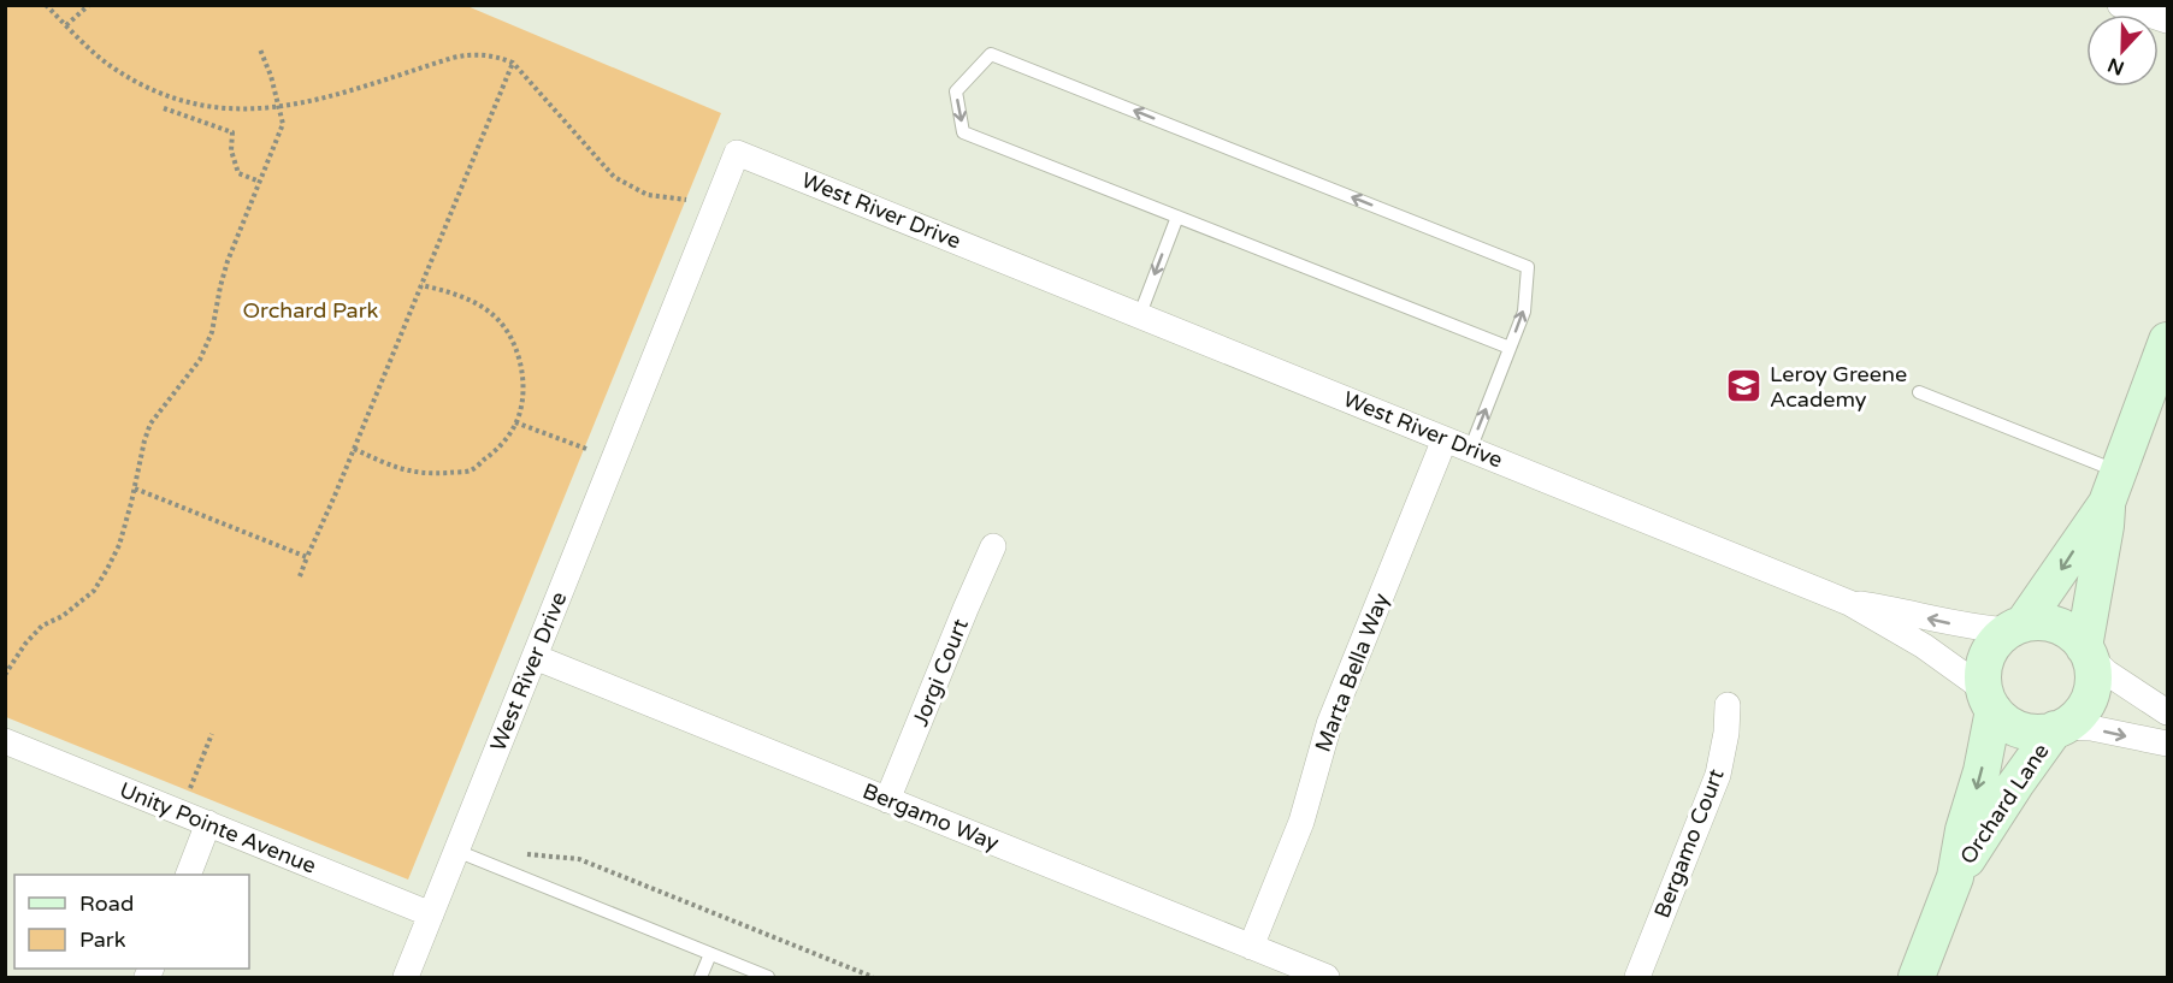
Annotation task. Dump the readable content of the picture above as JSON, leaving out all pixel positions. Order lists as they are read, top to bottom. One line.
{"streets":{"street":["West River Drive","Jorgi Court","Marta Bella Way","Orchard Lane","Bergamo Way","Unity Pointe Avenue","Bergamo Court"]},"crossings":[["West River Drive","Marta Bella Way"],["West River Drive","Orchard Lane"],["West River Drive","Bergamo Way"],["West River Drive","Unity Pointe Avenue"],["Jorgi Court","Bergamo Way"],["Marta Bella Way","Bergamo Way"]],"parks":["Orchard Park"],"places":{"school or university":["Leroy Greene Academy"]},"legend":["Road","Park"],"north":"bottom"}
